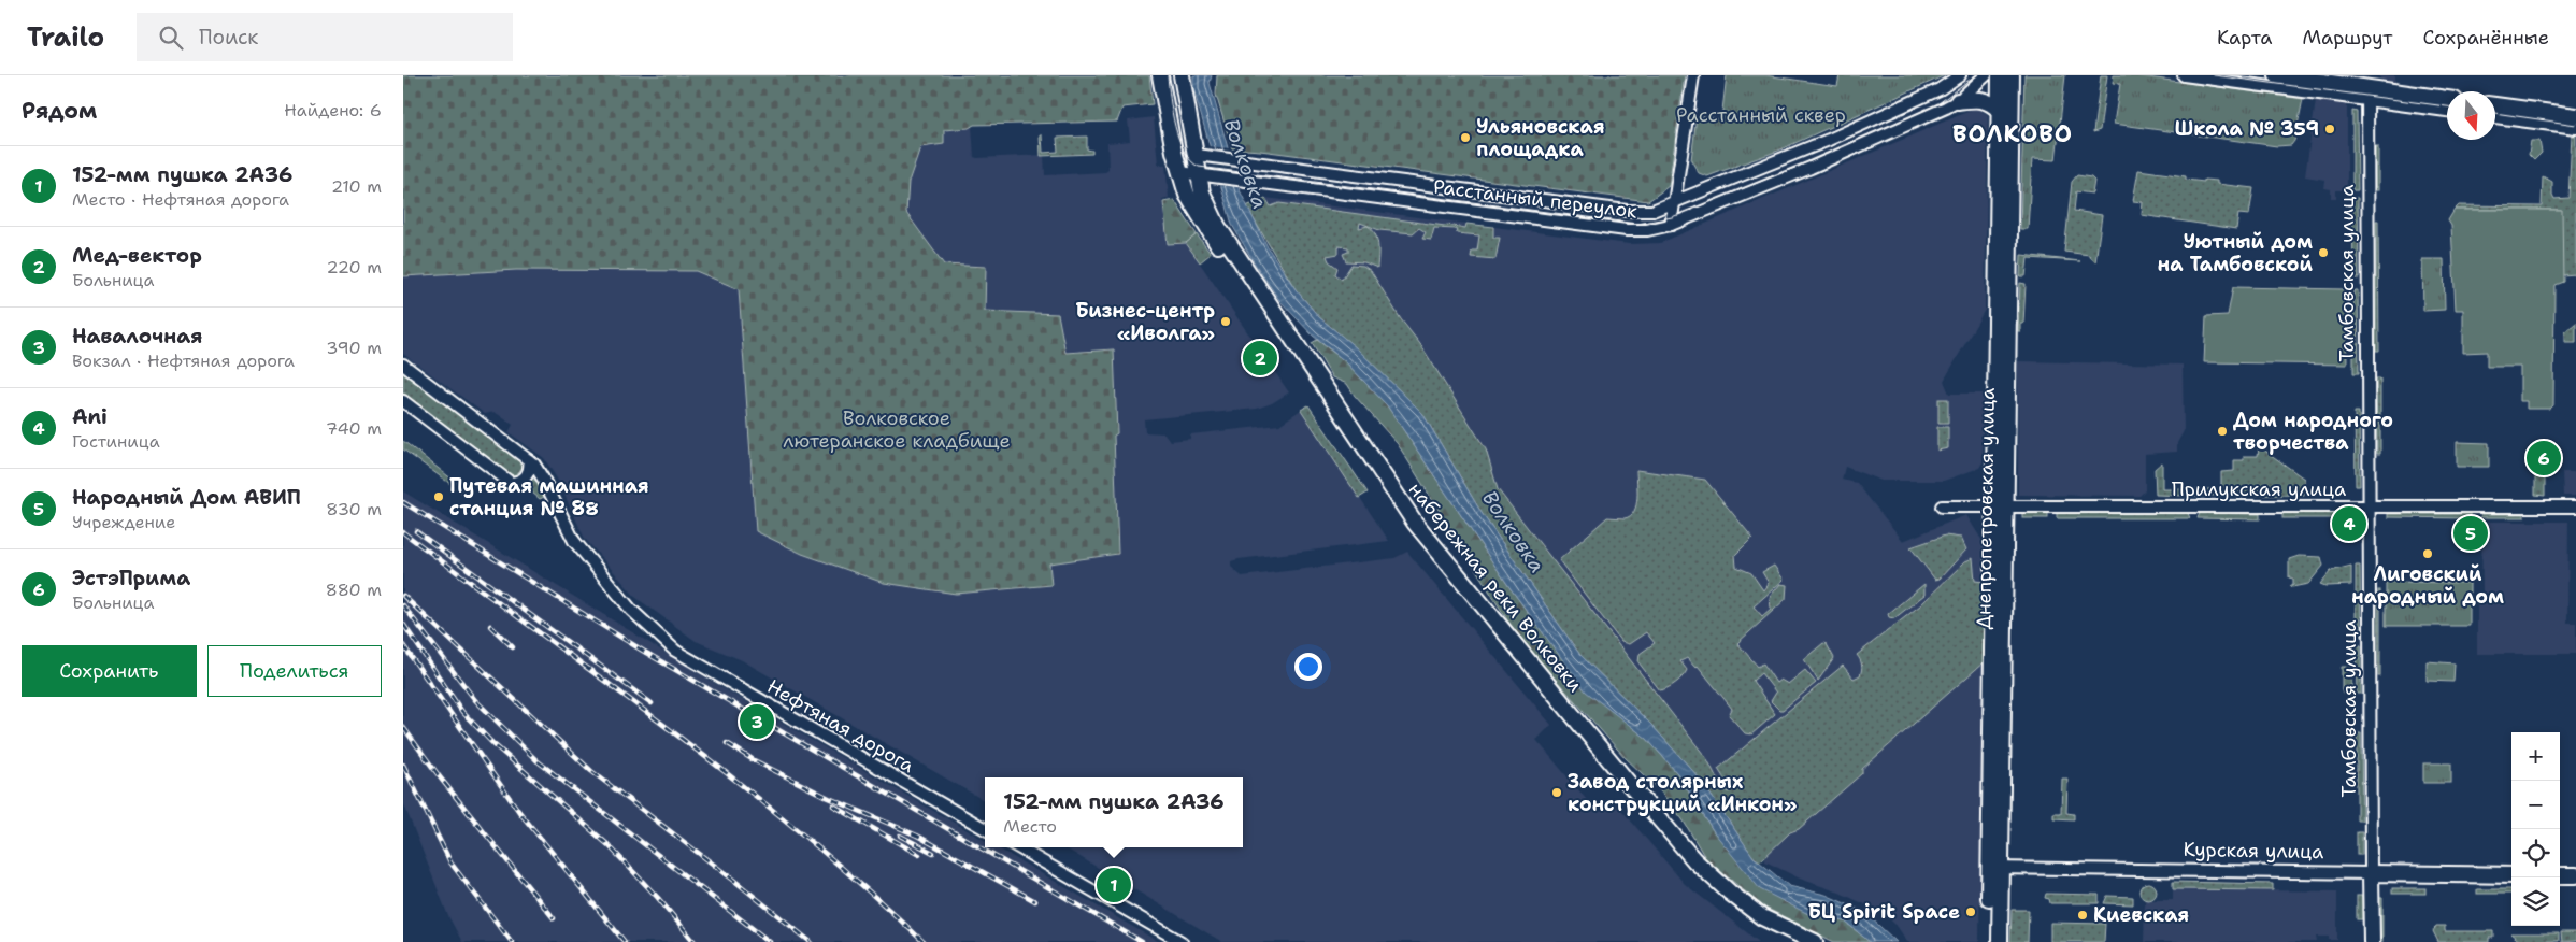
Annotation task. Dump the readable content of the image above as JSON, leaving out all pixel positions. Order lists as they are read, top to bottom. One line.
{"streets":{"street":["Расстанный переулок","Тамбовская улица","Прилукская улица","Днепропетровская улица","набережная реки Волковки","Нефтяная дорога","Курская улица"]},"crossings":[["Расстанный переулок","набережная реки Волковки"],["Тамбовская улица","Прилукская улица"],["Тамбовская улица","Курская улица"],["Прилукская улица","Днепропетровская улица"],["Днепропетровская улица","Курская улица"]],"districts":["ВОЛКОВО"],"water":["Волковка"],"parks":["Расстанный сквер","Волковское лютеранское кладбище"],"places":["Школа № 359","Ульяновская площадка","Уютный дом на Тамбовской","Бизнес-центр «Иволга»","Дом народного творчества","Путевая машинная станция № 88","Лиговский народный дом","Завод столярных конструкций «Инкон»","БЦ Spirit Space","Киевская"],"north":"bottom","page":{"header":"Trailo","search":"Поиск","nav":["Карта","Маршрут","Сохранённые"],"heading":["Рядом","Найдено: 6"],"list":[{"mark":"1","name":"152-мм пушка 2А36","note":"Место · Нефтяная дорога","value":"210 m"},{"mark":"2","name":"Мед-вектор","note":"Больница","value":"220 m"},{"mark":"3","name":"Навалочная","note":"Вокзал · Нефтяная дорога","value":"390 m"},{"mark":"4","name":"Ani","note":"Гостиница","value":"740 m"},{"mark":"5","name":"Народный Дом АВИП","note":"Учреждение","value":"830 m"},{"mark":"6","name":"ЭстэПрима","note":"Больница","value":"880 m"}],"pins":["2","6","4","5","3","1"],"buttons":["Сохранить","Поделиться"],"map_buttons":["+","−"],"popup":["152-мм пушка 2А36","Место"]}}
